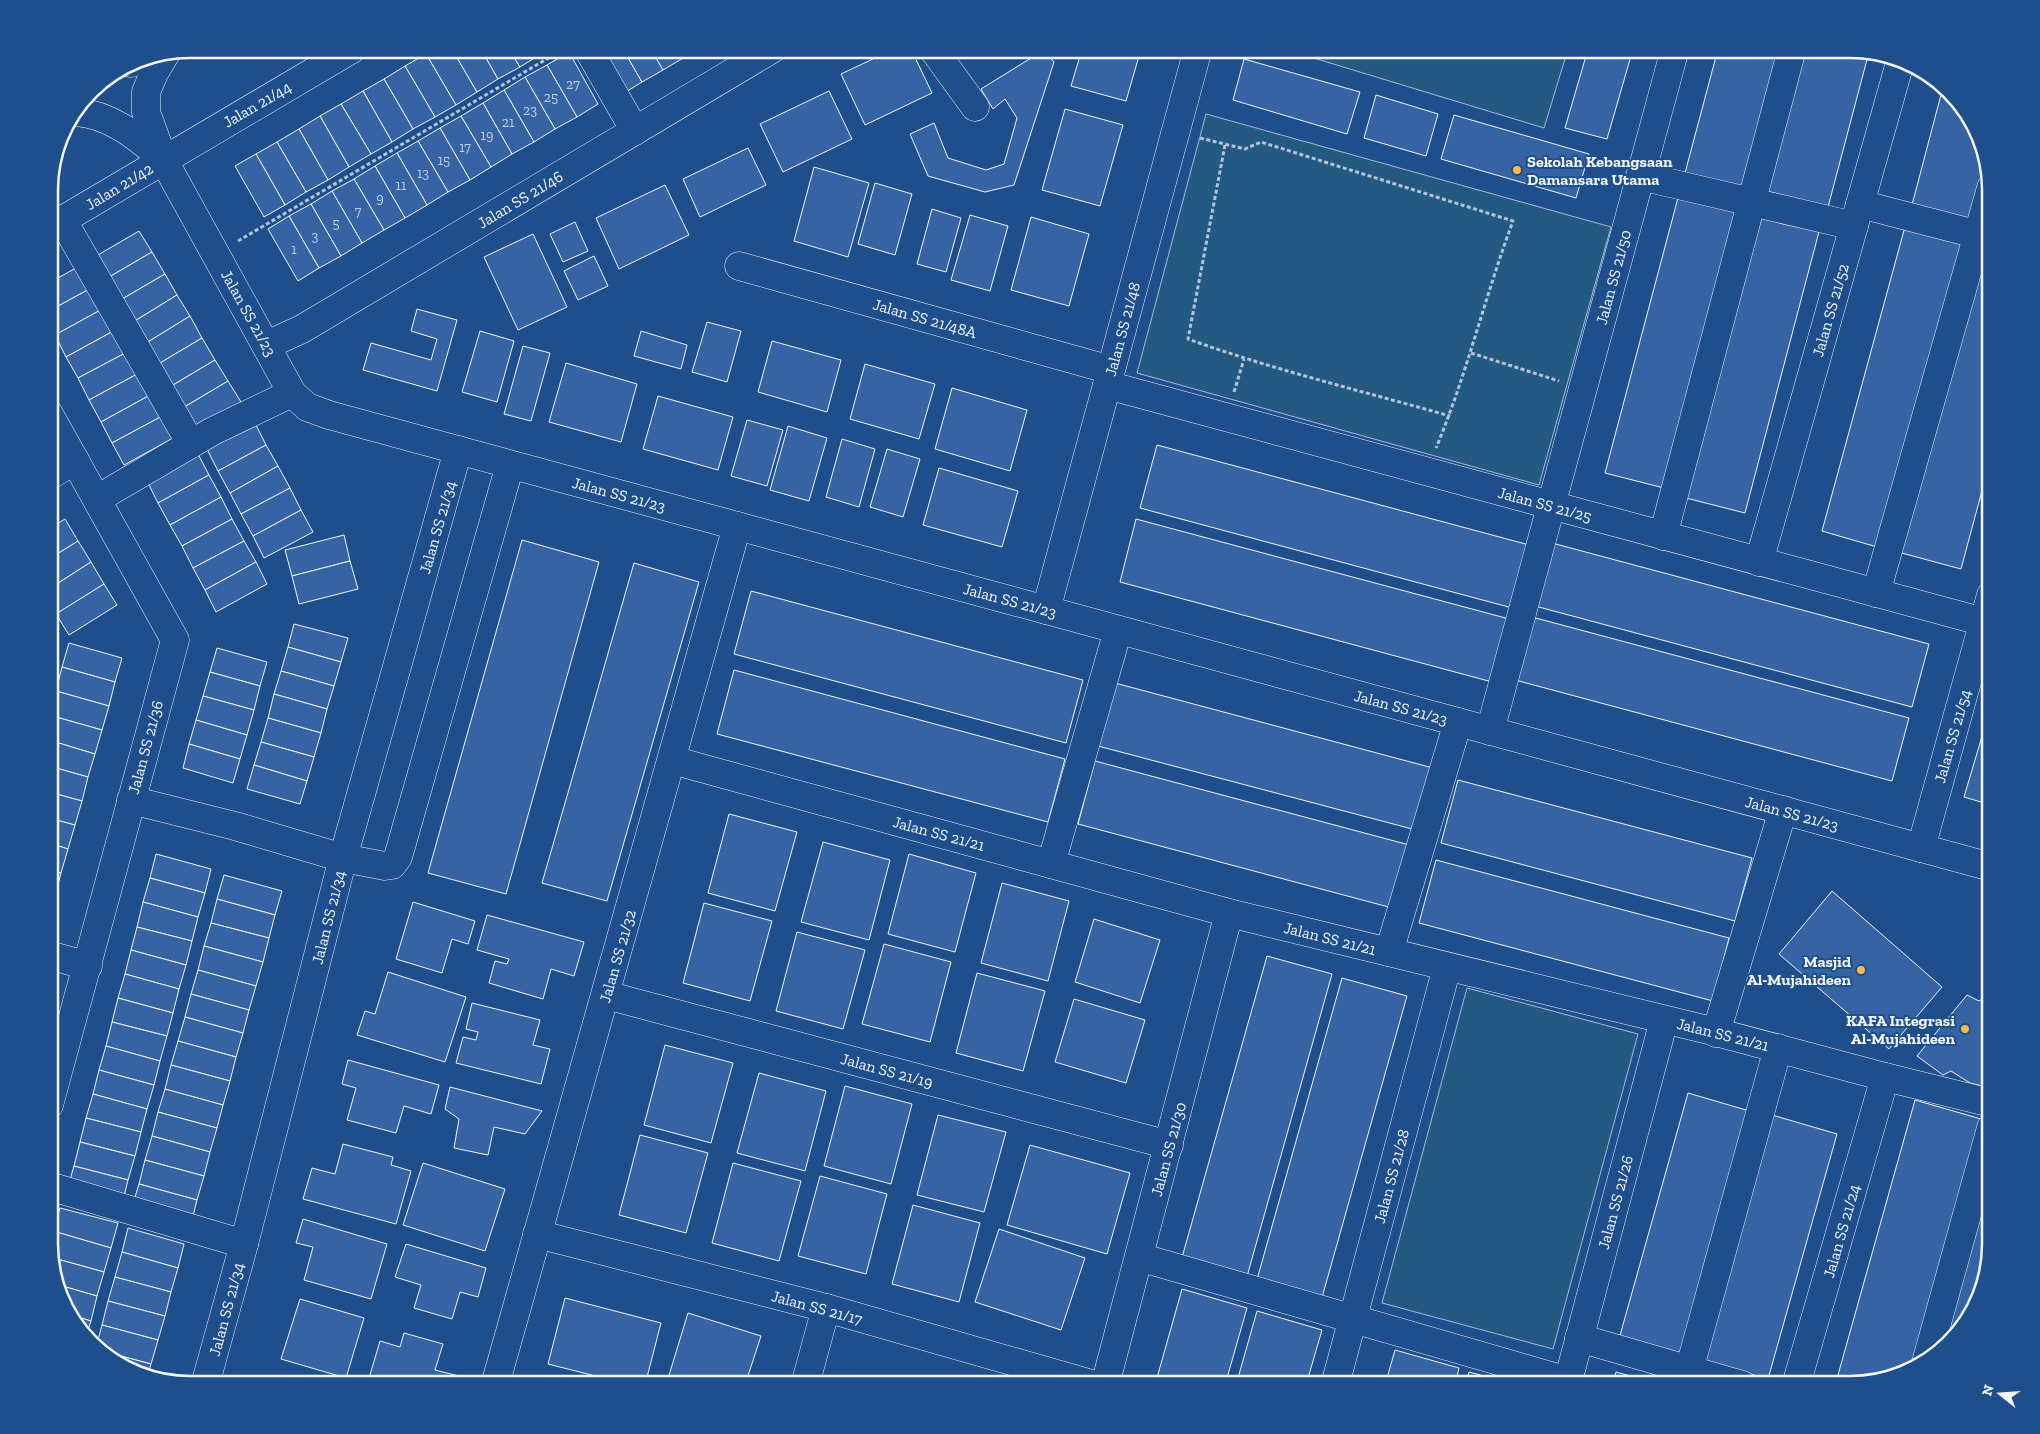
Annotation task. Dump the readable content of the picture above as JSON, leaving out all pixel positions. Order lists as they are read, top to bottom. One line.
{"streets":{"main road":["Jalan 21/44","Jalan 21/42","Jalan SS 21/46","Jalan SS 21/50","Jalan SS 21/52","Jalan SS 21/23","Jalan SS 21/48A","Jalan SS 21/48","Jalan SS 21/25","Jalan SS 21/34","Jalan SS 21/54","Jalan SS 21/36","Jalan SS 21/21","Jalan SS 21/32","Jalan SS 21/19","Jalan SS 21/30","Jalan SS 21/28","Jalan SS 21/26","Jalan SS 21/24","Jalan SS 21/17"]},"crossings":[["Jalan 21/44","Jalan 21/42"],["Jalan 21/44","Jalan SS 21/23"],["Jalan 21/42","Jalan SS 21/23"],["Jalan SS 21/46","Jalan SS 21/23"],["Jalan SS 21/50","Jalan SS 21/23"],["Jalan SS 21/50","Jalan SS 21/25"],["Jalan SS 21/52","Jalan SS 21/25"],["Jalan SS 21/23","Jalan SS 21/48"],["Jalan SS 21/23","Jalan SS 21/34"],["Jalan SS 21/23","Jalan SS 21/54"],["Jalan SS 21/23","Jalan SS 21/32"],["Jalan SS 21/48A","Jalan SS 21/48"],["Jalan SS 21/48A","Jalan SS 21/25"],["Jalan SS 21/48","Jalan SS 21/25"],["Jalan SS 21/21","Jalan SS 21/32"],["Jalan SS 21/21","Jalan SS 21/30"],["Jalan SS 21/21","Jalan SS 21/28"],["Jalan SS 21/21","Jalan SS 21/26"],["Jalan SS 21/21","Jalan SS 21/24"],["Jalan SS 21/32","Jalan SS 21/19"],["Jalan SS 21/32","Jalan SS 21/17"],["Jalan SS 21/19","Jalan SS 21/30"]],"places":["Sekolah Kebangsaan Damansara Utama","Masjid Al-Mujahideen","KAFA Integrasi Al-Mujahideen"],"house_numbers":["27","25","23","21","19","17","15","13","11","9","7","5","3","1"],"north":"left"}
